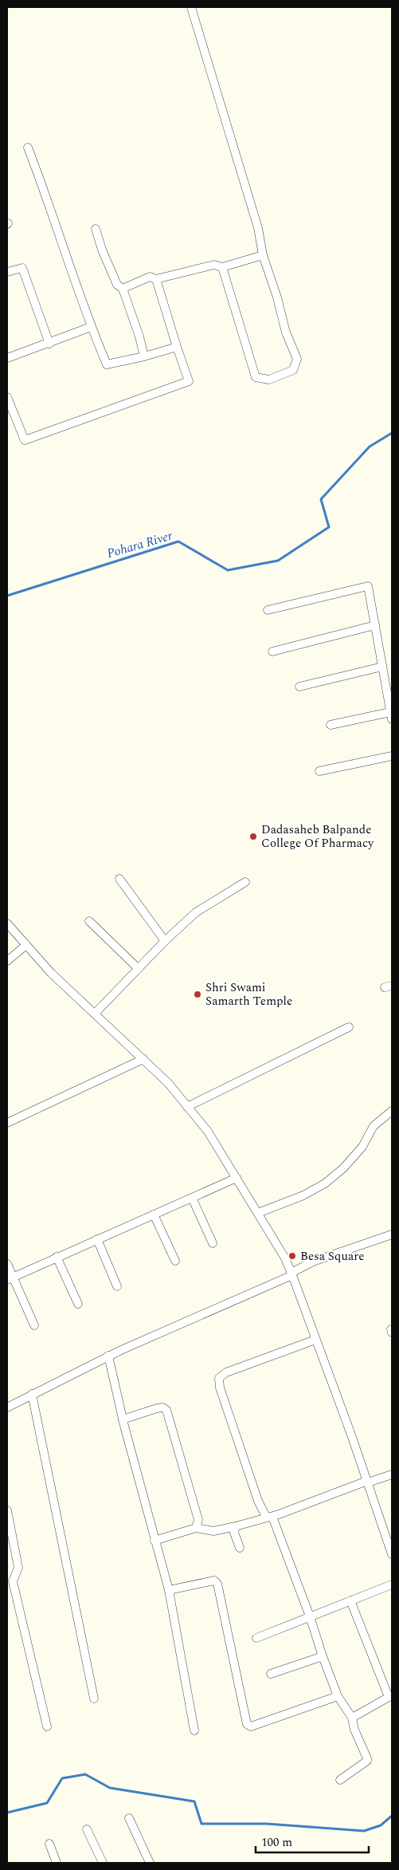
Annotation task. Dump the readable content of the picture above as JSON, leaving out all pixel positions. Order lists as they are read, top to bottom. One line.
{"water":["Pohara River"],"places":["Dadasaheb Balpande College Of Pharmacy","Shri Swami Samarth Temple","Besa Square"],"scale_bar":"100 m"}
